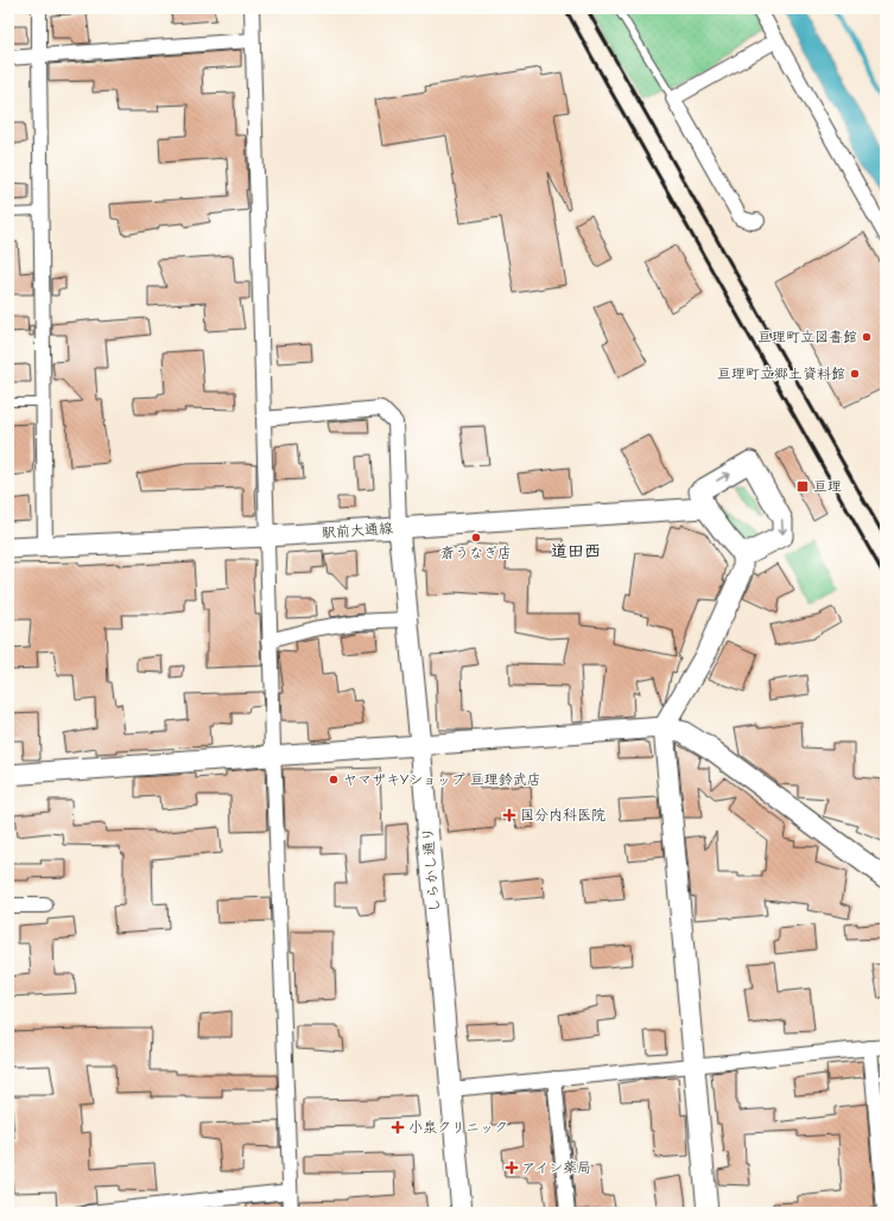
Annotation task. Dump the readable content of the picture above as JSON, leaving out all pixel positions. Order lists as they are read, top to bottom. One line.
{"streets":{"street":["駅前大通線","しらかし通り"]},"crossings":[["駅前大通線","しらかし通り"]],"districts":["道田西"],"places":{"other":["亘理町立図書館","亘理町立郷土資料館","斎うなぎ店","ヤマザキYショップ 亘理鈴武店"],"transit":["亘理"],"health":["国分内科医院","小泉クリニック","アイン薬局"]}}
